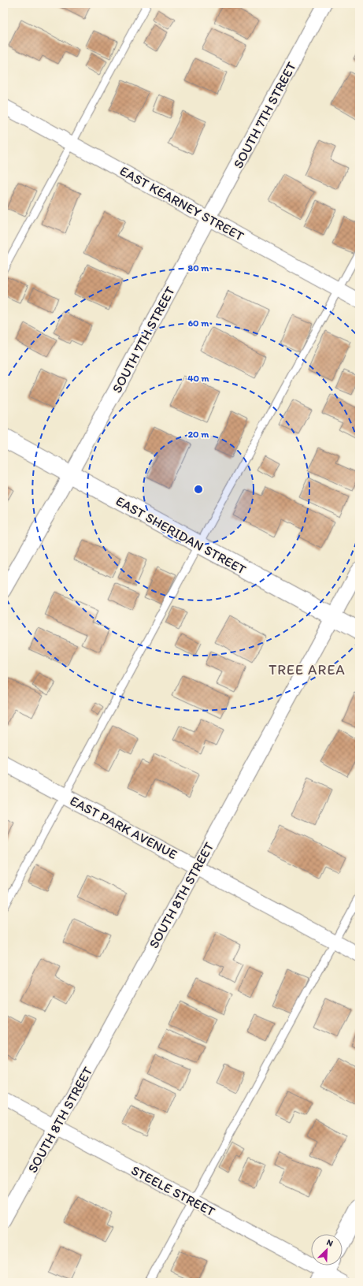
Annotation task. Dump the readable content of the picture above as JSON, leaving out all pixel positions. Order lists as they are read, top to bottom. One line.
{"streets":{"street":["SOUTH 7TH STREET","EAST KEARNEY STREET","EAST SHERIDAN STREET","EAST PARK AVENUE","SOUTH 8TH STREET","STEELE STREET"]},"crossings":[["SOUTH 7TH STREET","EAST KEARNEY STREET"],["SOUTH 7TH STREET","EAST SHERIDAN STREET"],["EAST SHERIDAN STREET","SOUTH 8TH STREET"],["EAST PARK AVENUE","SOUTH 8TH STREET"],["SOUTH 8TH STREET","STEELE STREET"]],"districts":["TREE AREA"],"north":"top right","rings":["80 m","60 m","40 m","20 m"]}
